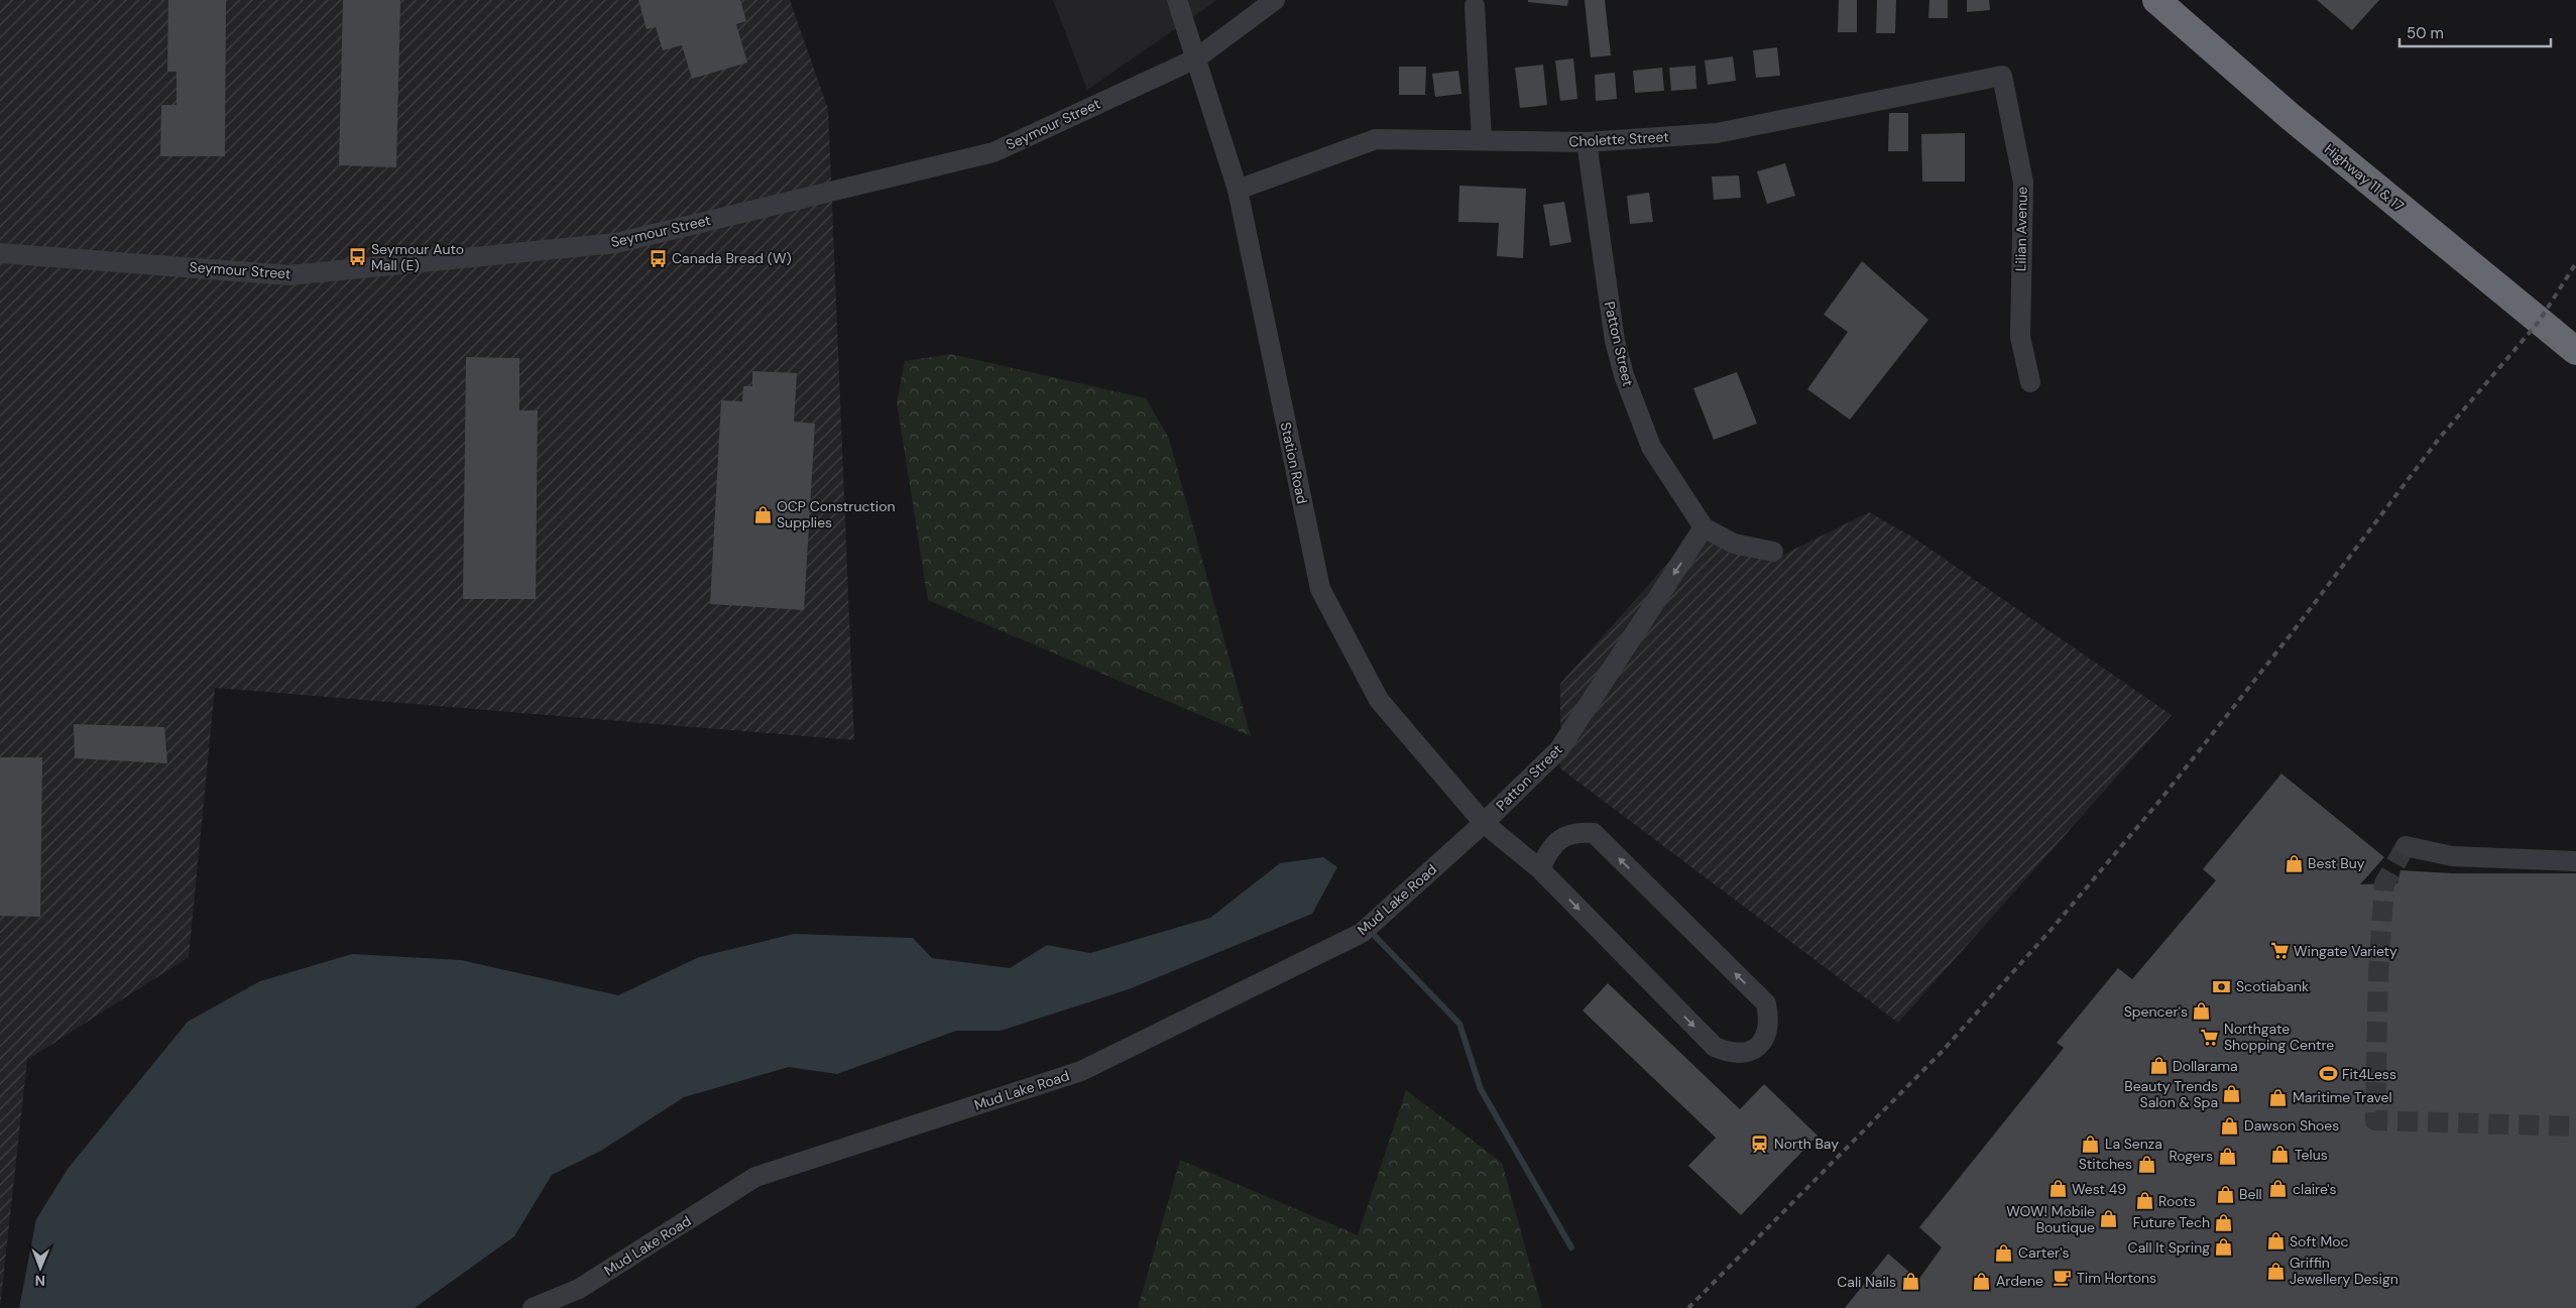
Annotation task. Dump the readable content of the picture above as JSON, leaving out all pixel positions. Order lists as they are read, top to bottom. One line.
{"streets":{"highway":["Highway 11 & 17"],"street":["Seymour Street","Cholette Street","Lilian Avenue","Patton Street","Station Road","Mud Lake Road"]},"crossings":[["Seymour Street","Station Road"],["Cholette Street","Lilian Avenue"],["Cholette Street","Patton Street"],["Cholette Street","Station Road"],["Patton Street","Station Road"],["Patton Street","Mud Lake Road"],["Station Road","Mud Lake Road"]],"one_way":["Patton Street"],"places":{"bus stop":["Seymour Auto Mall (E)","Canada Bread (W)"],"shop":["OCP Construction Supplies","Best Buy","Spencer's","Dollarama","Beauty Trends Salon & Spa","Maritime Travel","Dawson Shoes","La Senza","Telus","Rogers","Stitches","West 49","claire's","Bell","Roots","WOW! Mobile Boutique","Future Tech","Soft Moc","Call It Spring","Carter's","Griffin Jewellery Design","Ardene","Cali Nails"],"supermarket":["Wingate Variety","Northgate Shopping Centre"],"bank":["Scotiabank"],"sports":["Fit4Less"],"station":["North Bay"],"cafe":["Tim Hortons"]},"scale_bar":"50 m","north":"bottom"}
